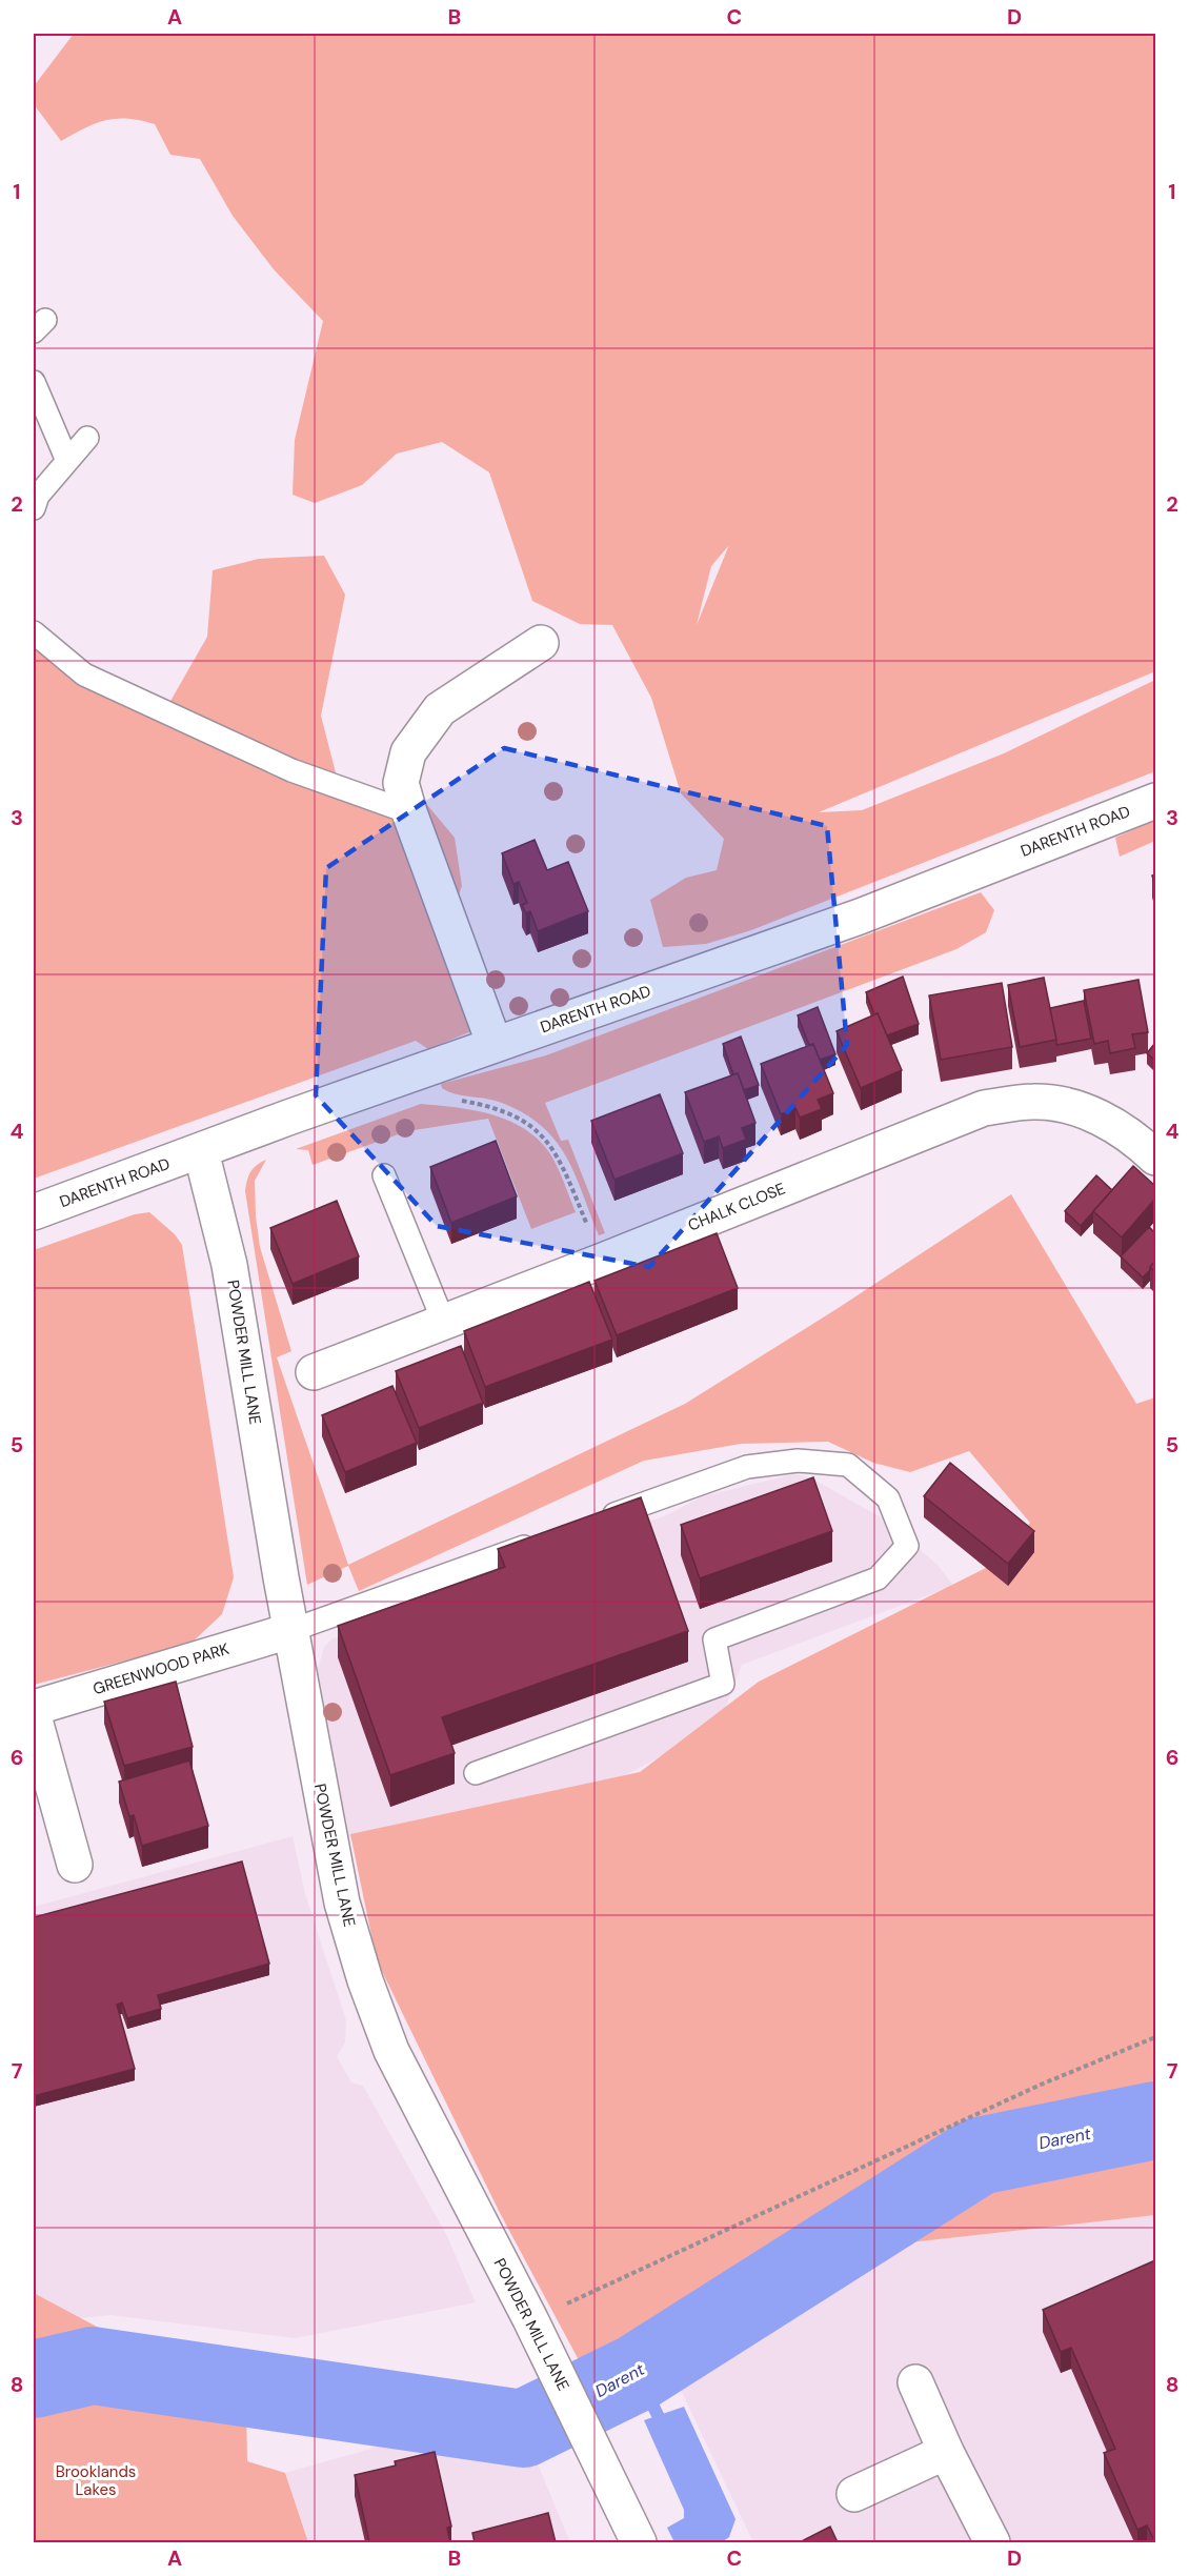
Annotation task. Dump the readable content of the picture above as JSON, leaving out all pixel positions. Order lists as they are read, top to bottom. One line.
{"streets":{"street":["DARENTH ROAD","CHALK CLOSE","POWDER MILL LANE","GREENWOOD PARK"]},"crossings":[["DARENTH ROAD","POWDER MILL LANE"],["POWDER MILL LANE","GREENWOOD PARK"]],"water":["Darent"],"parks":["Brooklands Lakes"],"grid":{"columns":["A","B","C","D"],"rows":["1","2","3","4","5","6","7","8"]}}
